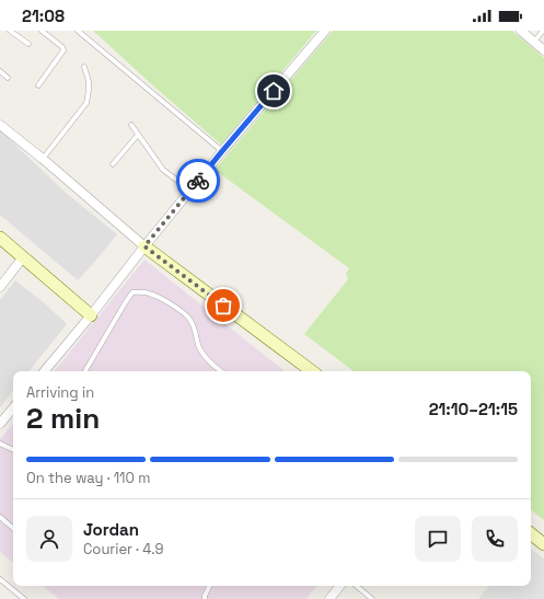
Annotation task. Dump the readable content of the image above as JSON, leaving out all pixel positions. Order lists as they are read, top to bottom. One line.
{"page":{"status":"21:08","heading":["2 min","Arriving in","21:10–21:15"],"panel":["Jordan","Courier · 4.9"],"bar":"On the way · 110 m"}}
